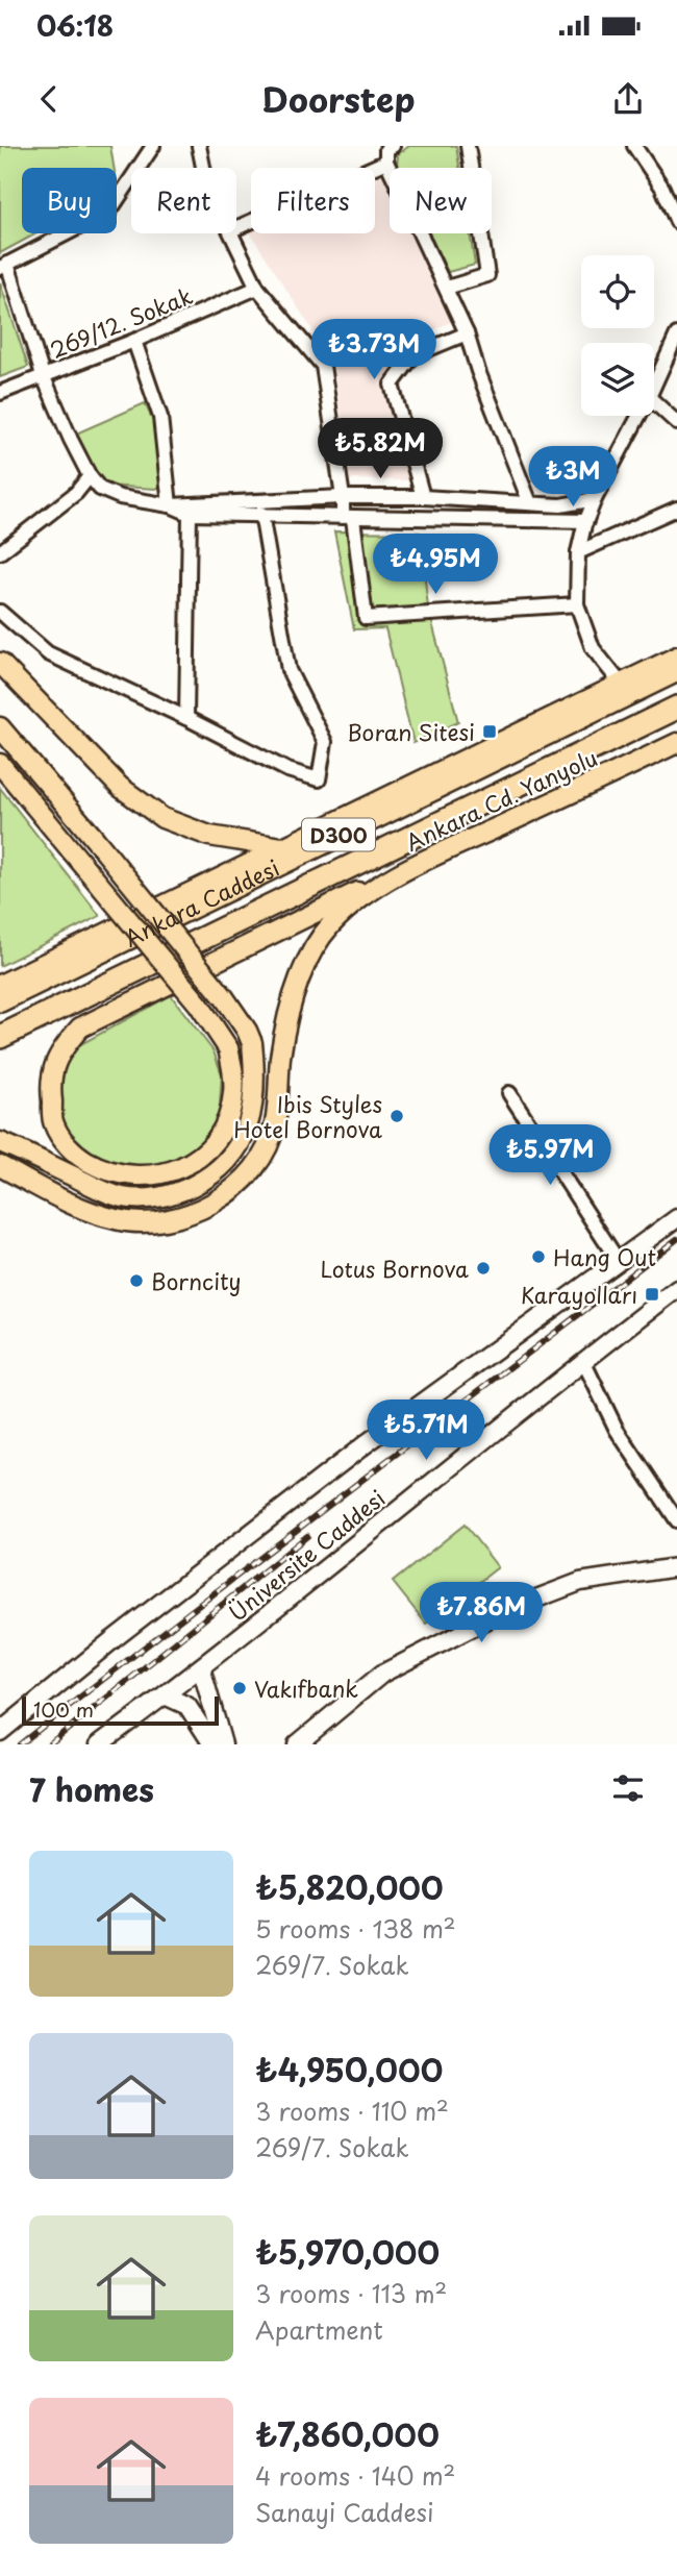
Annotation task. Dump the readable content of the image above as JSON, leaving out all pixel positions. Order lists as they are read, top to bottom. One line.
{"streets":{"highway":["D300","Ankara Caddesi"],"main road":["Ankara Cd. Yanyolu","Üniversite Caddesi"],"street":["269/12. Sokak"]},"places":{"transit":["Boran Sitesi","Karayolları"],"other":["Ibis Styles Hotel Bornova","Hang Out","Lotus Bornova","Borncity","Vakıfbank"]},"scale_bar":"100 m","page":{"status":"06:18","header":"Doorstep","chip":["Buy","Rent","Filters","New"],"price":["₺3.73M","₺5.82M","₺3M","₺4.95M","₺5.97M","₺5.71M","₺7.86M"],"scale":"100 m","heading":"7 homes","list":[{"name":"₺5,820,000","note":"5 rooms · 138 m² · 269/7. Sokak"},{"name":"₺4,950,000","note":"3 rooms · 110 m² · 269/7. Sokak"},{"name":"₺5,970,000","note":"3 rooms · 113 m² · Apartment"},{"name":"₺7,860,000","note":"4 rooms · 140 m² · Sanayi Caddesi"}]}}
